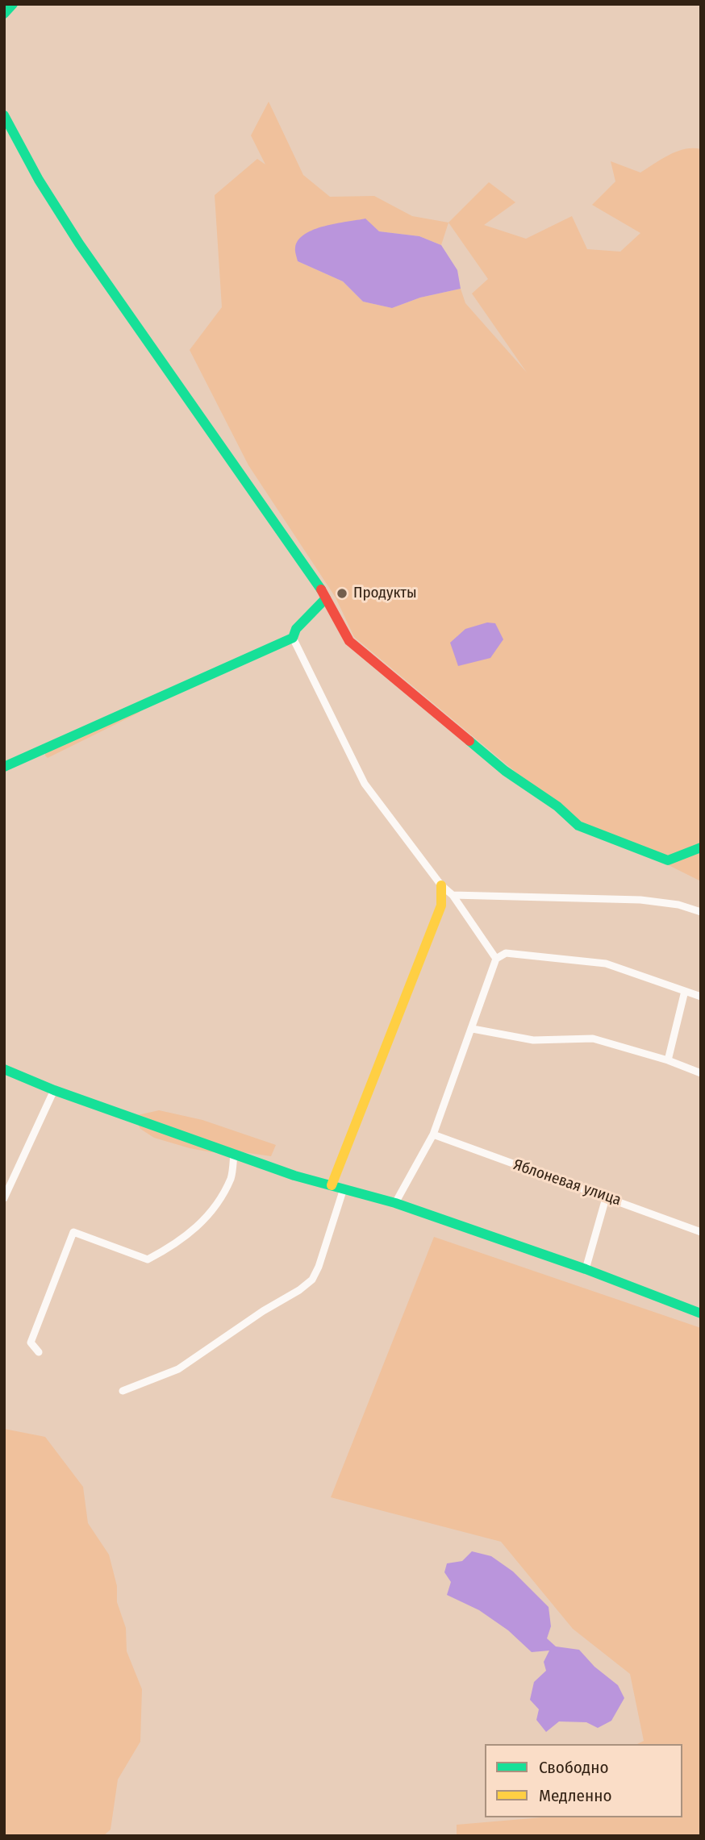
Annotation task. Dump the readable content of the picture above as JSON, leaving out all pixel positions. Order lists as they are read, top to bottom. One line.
{"streets":{"street":["Яблоневая улица"]},"places":["Продукты"],"legend":["Свободно","Медленно"]}
